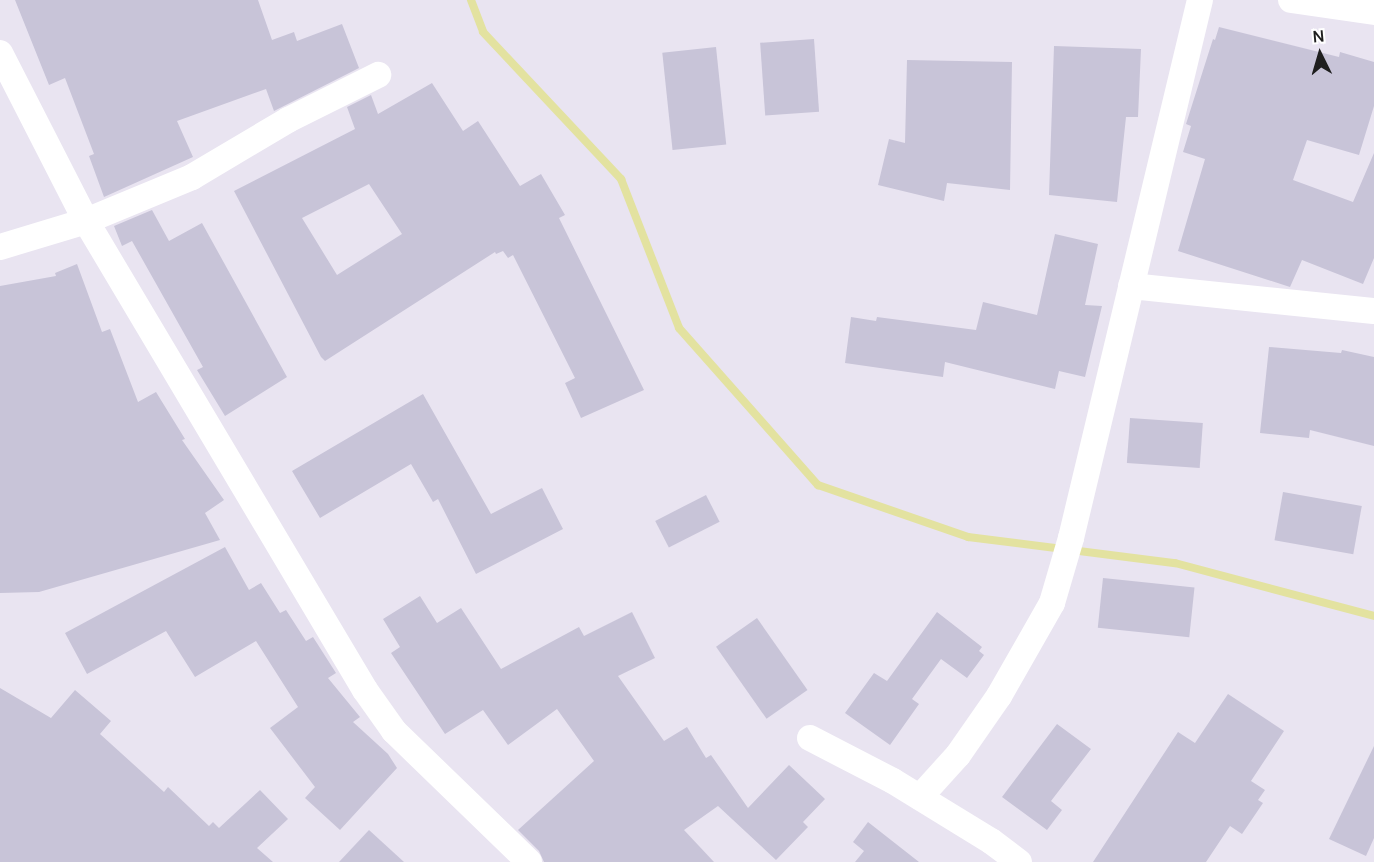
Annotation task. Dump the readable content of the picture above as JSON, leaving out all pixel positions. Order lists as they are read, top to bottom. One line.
{"north":"top"}
